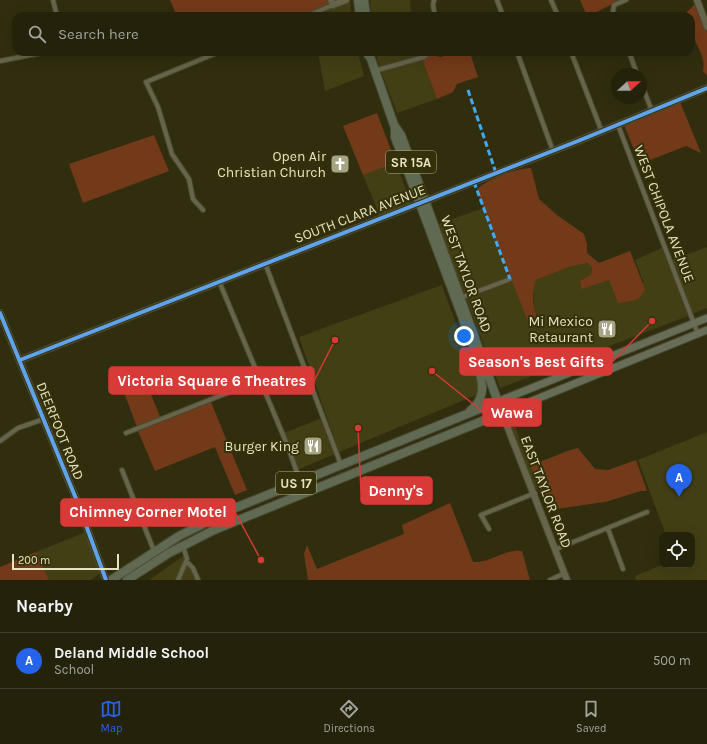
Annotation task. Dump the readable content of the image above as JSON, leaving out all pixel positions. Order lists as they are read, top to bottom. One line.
{"streets":{"highway":["SR 15A","WEST TAYLOR ROAD","US 17"],"street":["SOUTH CLARA AVENUE","WEST CHIPOLA AVENUE","DEERFOOT ROAD","EAST TAYLOR ROAD"]},"crossings":[["SR 15A","WEST TAYLOR ROAD"],["SOUTH CLARA AVENUE","WEST CHIPOLA AVENUE"],["SOUTH CLARA AVENUE","WEST TAYLOR ROAD"],["SOUTH CLARA AVENUE","DEERFOOT ROAD"],["WEST CHIPOLA AVENUE","US 17"],["WEST TAYLOR ROAD","US 17"],["WEST TAYLOR ROAD","EAST TAYLOR ROAD"],["US 17","EAST TAYLOR ROAD"]],"places":{"church":["Open Air Christian Church"],"other":["Season's Best Gifts","Victoria Square 6 Theatres","Wawa","Denny's","Chimney Corner Motel"],"restaurant":["Mi Mexico Retaurant","Burger King"]},"scale_bar":"200 m","north":"right","page":{"search":"Search here","pins":"A","scale":"200 m","heading":"Nearby","list":[{"mark":"A","name":"Deland Middle School","note":"School","value":"500 m"}],"nav":["Map","Directions","Saved"]}}
